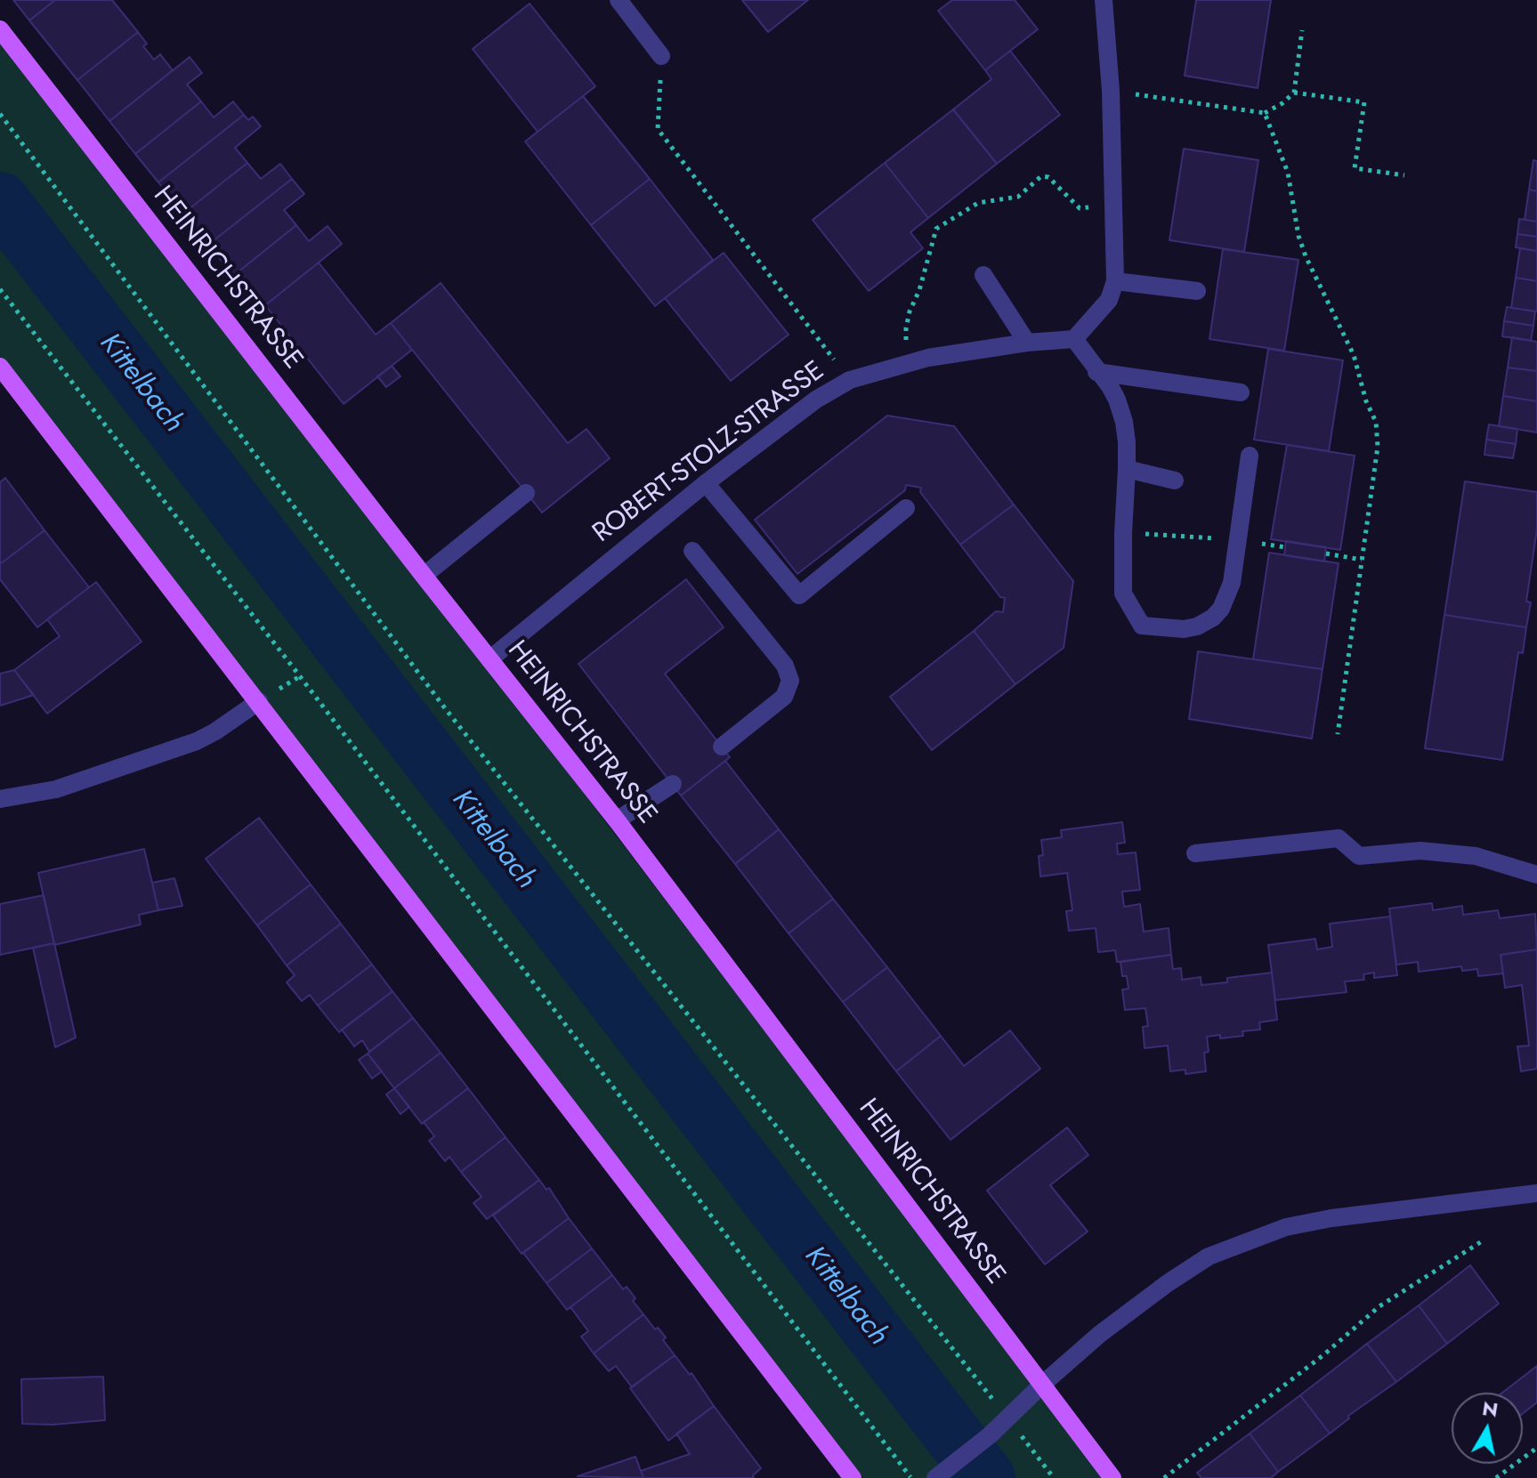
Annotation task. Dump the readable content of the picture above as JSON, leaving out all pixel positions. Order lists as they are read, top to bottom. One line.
{"streets":{"main road":["HEINRICHSTRASSE"],"street":["ROBERT-STOLZ-STRASSE"]},"crossings":[["HEINRICHSTRASSE","ROBERT-STOLZ-STRASSE"]],"water":["Kittelbach"],"north":"top"}
